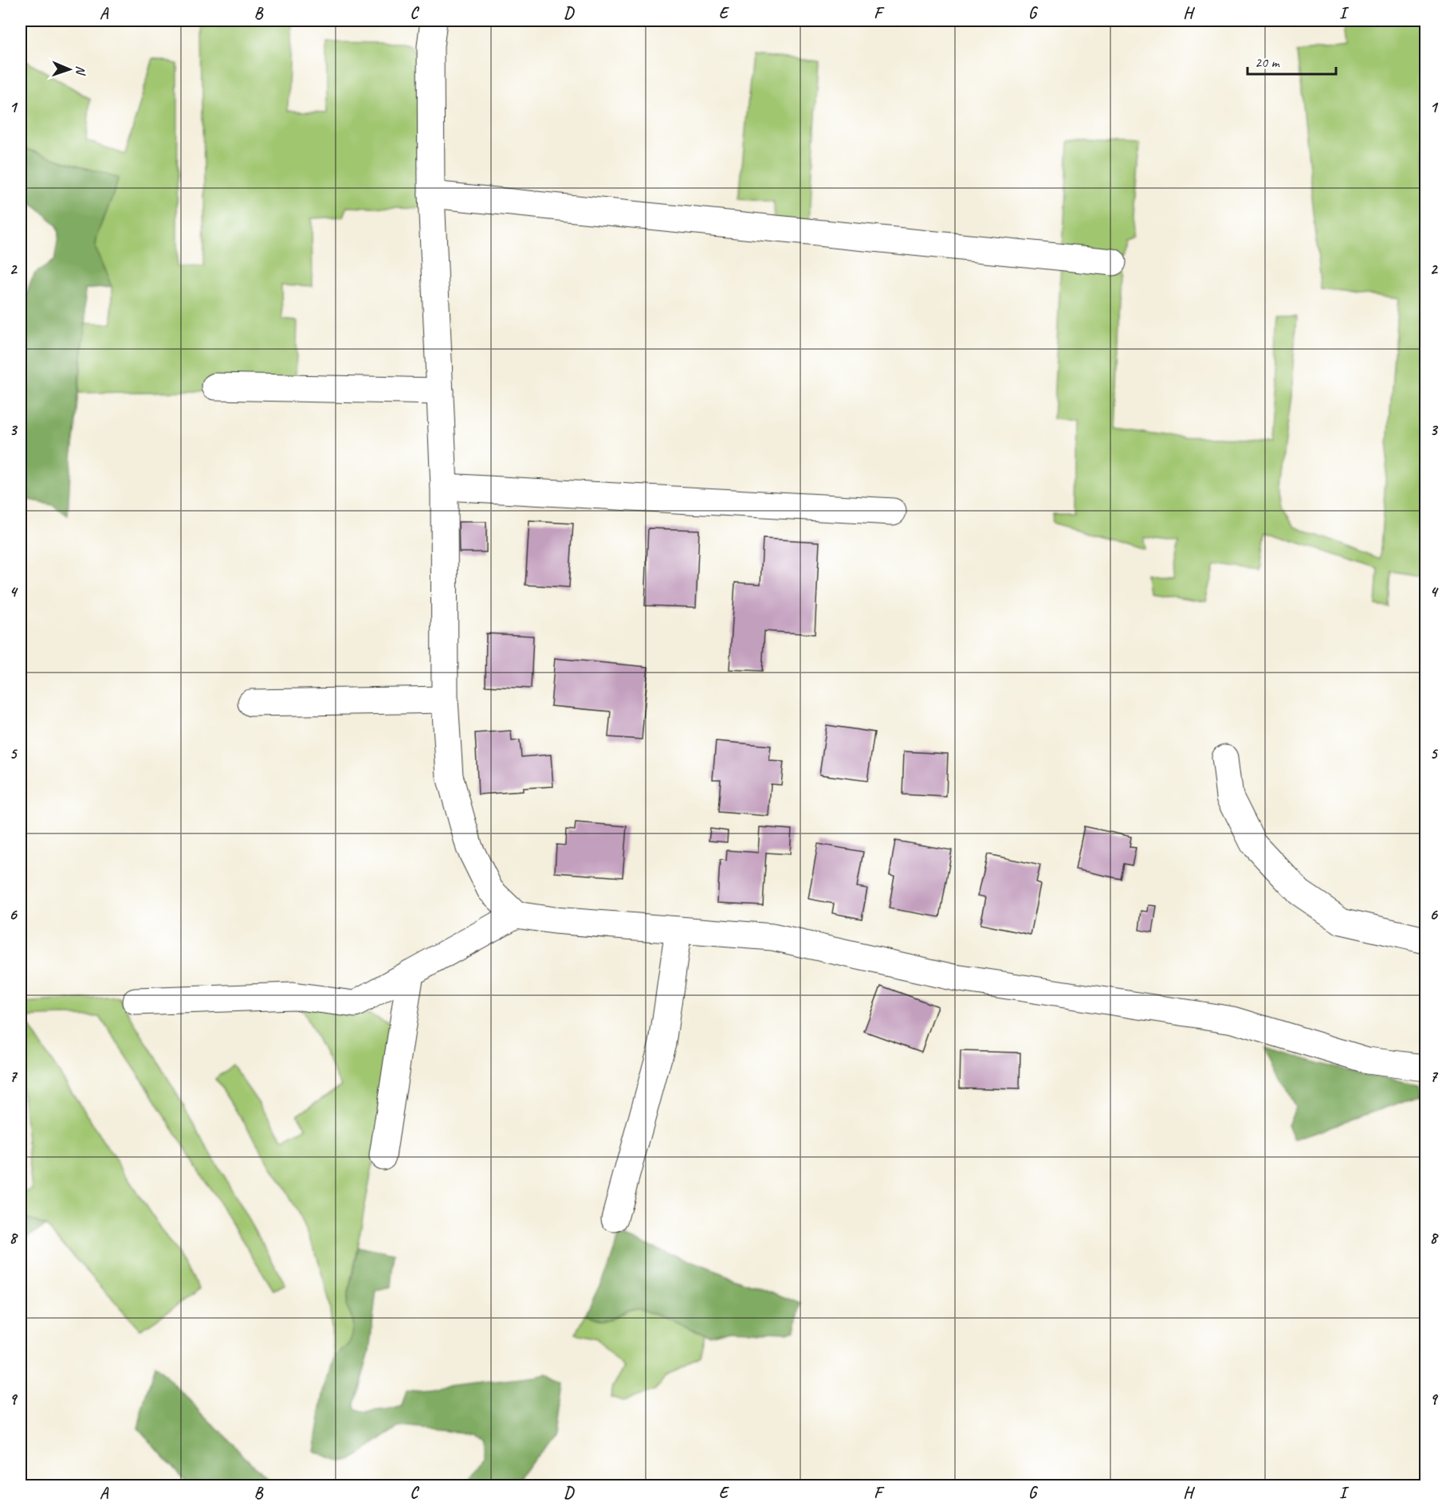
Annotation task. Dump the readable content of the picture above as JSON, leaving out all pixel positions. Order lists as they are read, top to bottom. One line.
{"scale_bar":"20 m","north":"right","grid":{"columns":["A","B","C","D","E","F","G","H","I"],"rows":["1","2","3","4","5","6","7","8","9"]}}
